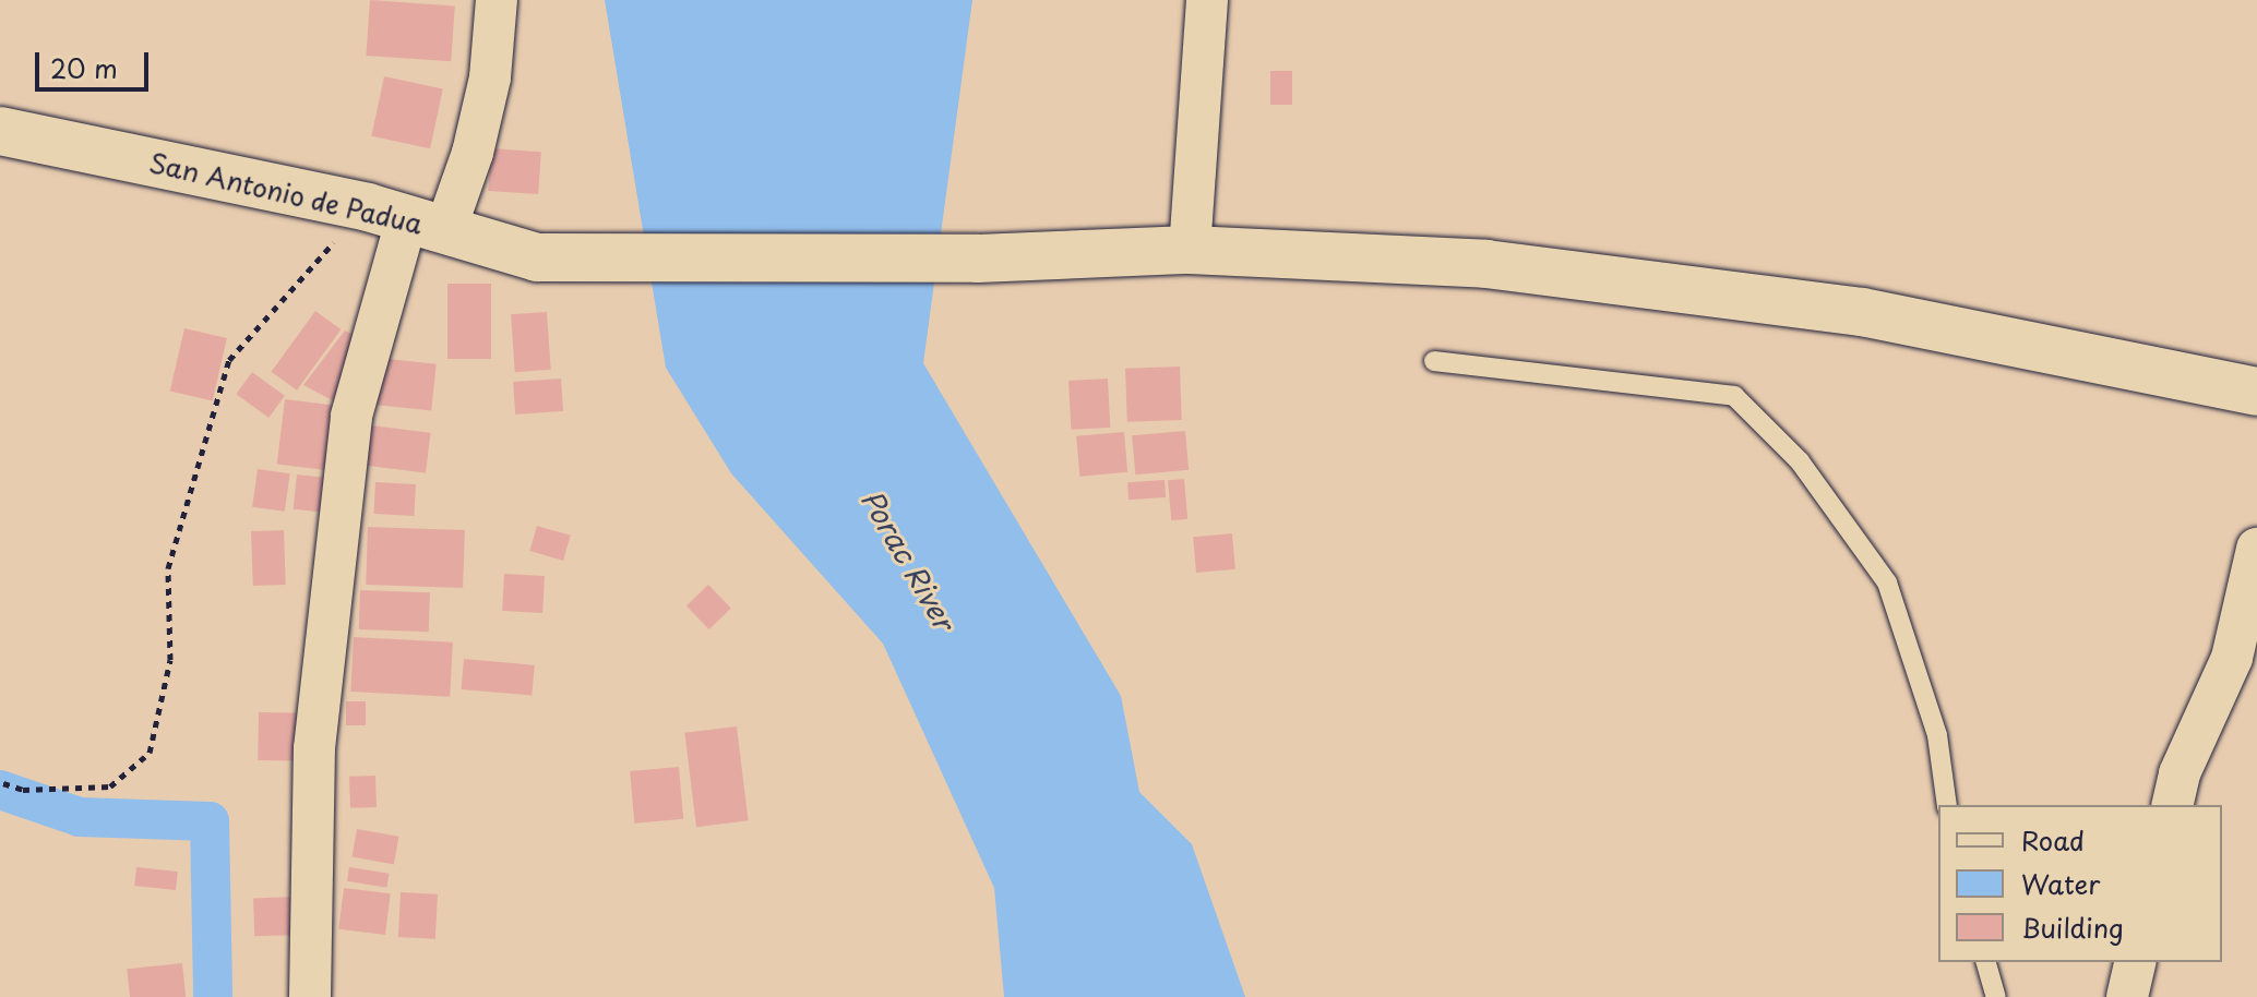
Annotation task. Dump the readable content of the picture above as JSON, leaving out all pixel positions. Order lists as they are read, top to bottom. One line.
{"streets":{"street":["San Antonio de Padua"]},"water":["Porac River"],"legend":["Road","Water","Building"],"scale_bar":"20 m"}
